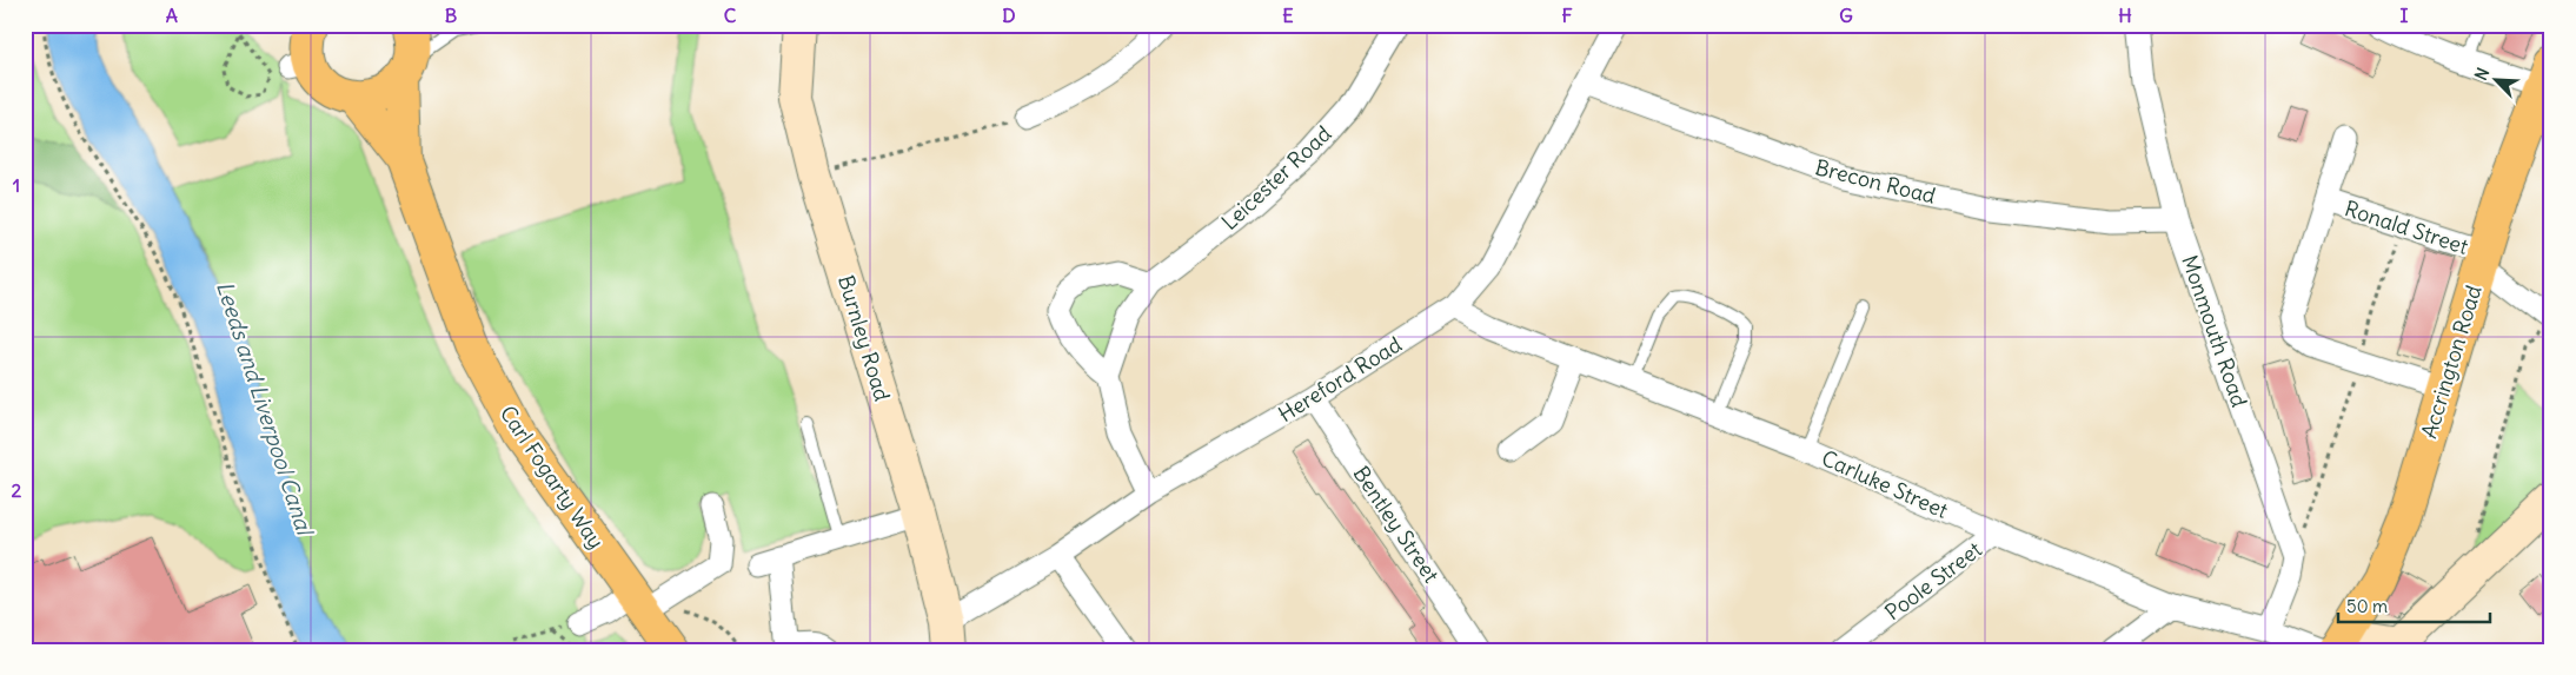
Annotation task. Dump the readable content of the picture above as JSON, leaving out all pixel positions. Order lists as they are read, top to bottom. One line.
{"streets":{"main road":["Accrington Road","Carl Fogarty Way"],"street":["Leicester Road","Brecon Road","Ronald Street","Monmouth Road","Burnley Road","Hereford Road","Carluke Street","Bentley Street","Poole Street"]},"crossings":[["Brecon Road","Monmouth Road"],["Brecon Road","Hereford Road"],["Ronald Street","Accrington Road"],["Burnley Road","Hereford Road"],["Accrington Road","Carluke Street"],["Hereford Road","Carluke Street"],["Hereford Road","Bentley Street"],["Carluke Street","Poole Street"]],"water":["Leeds and Liverpool Canal"],"scale_bar":"50 m","north":"top left","grid":{"columns":["A","B","C","D","E","F","G","H","I"],"rows":["1","2"]}}
